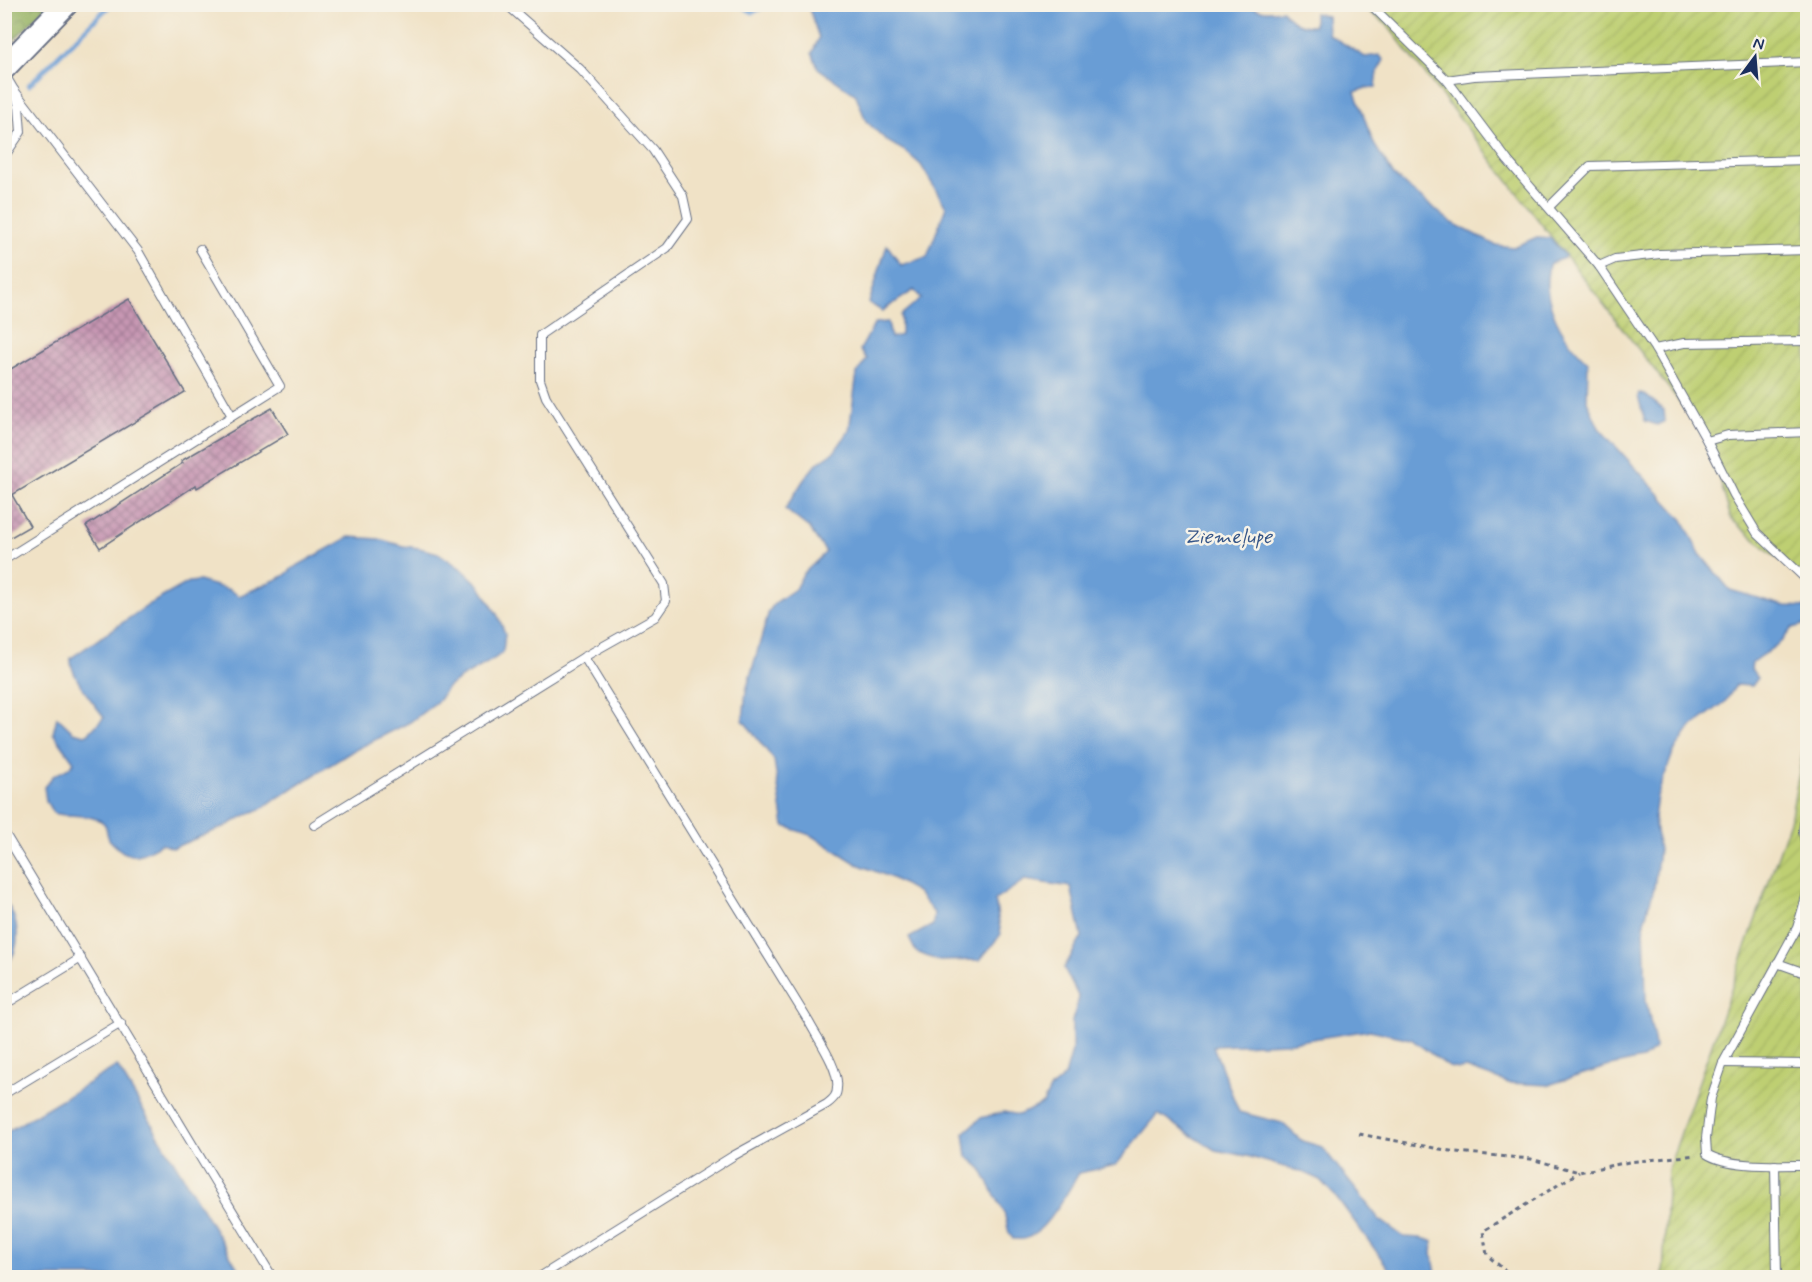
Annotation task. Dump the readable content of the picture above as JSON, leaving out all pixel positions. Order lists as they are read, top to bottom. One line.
{"water":["Ziemeļupe"],"north":"top"}
